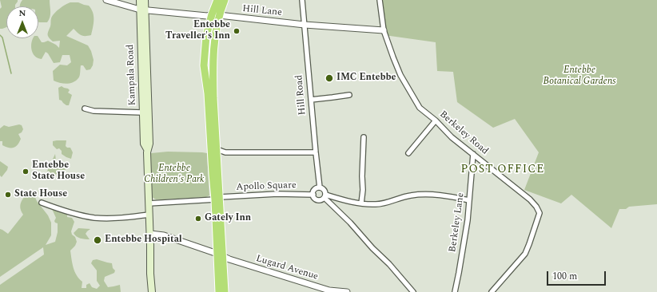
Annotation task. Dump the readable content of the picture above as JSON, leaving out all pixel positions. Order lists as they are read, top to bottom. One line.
{"streets":{"main road":["Kampala Road"],"street":["Hill Lane","Hill Road","Berkeley Road","Apollo Square","Berkeley Lane","Lugard Avenue"]},"crossings":[["Hill Lane","Kampala Road"],["Hill Lane","Hill Road"],["Hill Lane","Berkeley Road"],["Kampala Road","Apollo Square"],["Kampala Road","Lugard Avenue"],["Hill Road","Apollo Square"],["Berkeley Road","Berkeley Lane"]],"districts":["POST OFFICE"],"parks":["Entebbe Botanical Gardens","Entebbe Children's Park"],"places":["Entebbe Traveller's Inn","IMC Entebbe","Entebbe State House","State House","Gately Inn","Entebbe Hospital"],"scale_bar":"100 m","north":"top"}
